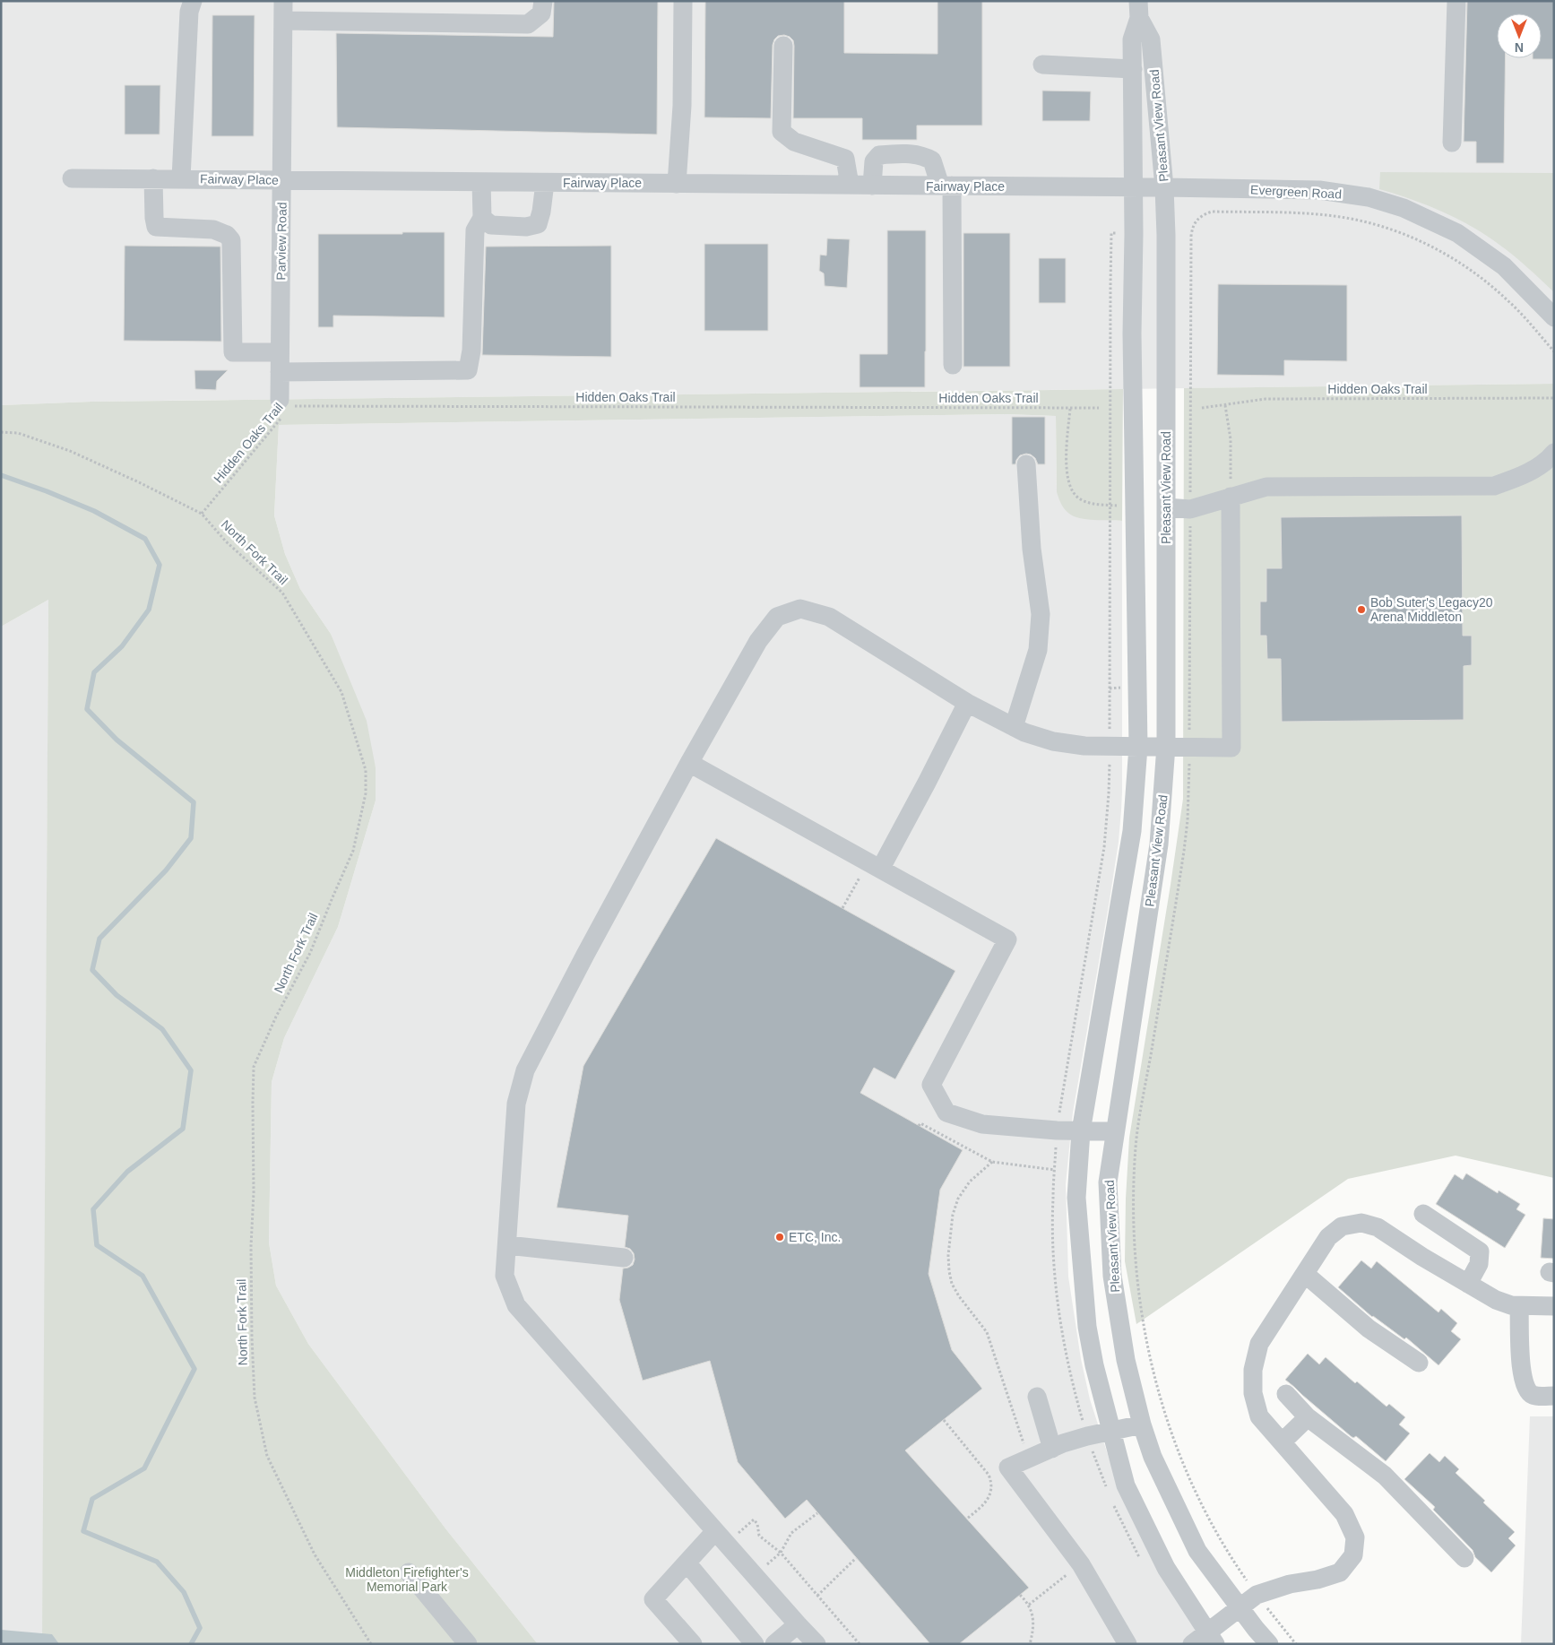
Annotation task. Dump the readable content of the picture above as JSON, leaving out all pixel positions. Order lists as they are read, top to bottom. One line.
{"streets":{"street":["Pleasant View Road","Fairway Place","Evergreen Road","Parview Road"],"path":["Hidden Oaks Trail","North Fork Trail"]},"crossings":[["Pleasant View Road","Fairway Place"],["Pleasant View Road","Evergreen Road"],["Fairway Place","Evergreen Road"],["Fairway Place","Parview Road"],["Parview Road","Hidden Oaks Trail"],["Hidden Oaks Trail","North Fork Trail"]],"parks":["Middleton Firefighter's Memorial Park"],"places":["Bob Suter's Legacy20 Arena Middleton","ETC, Inc."],"north":"bottom"}
